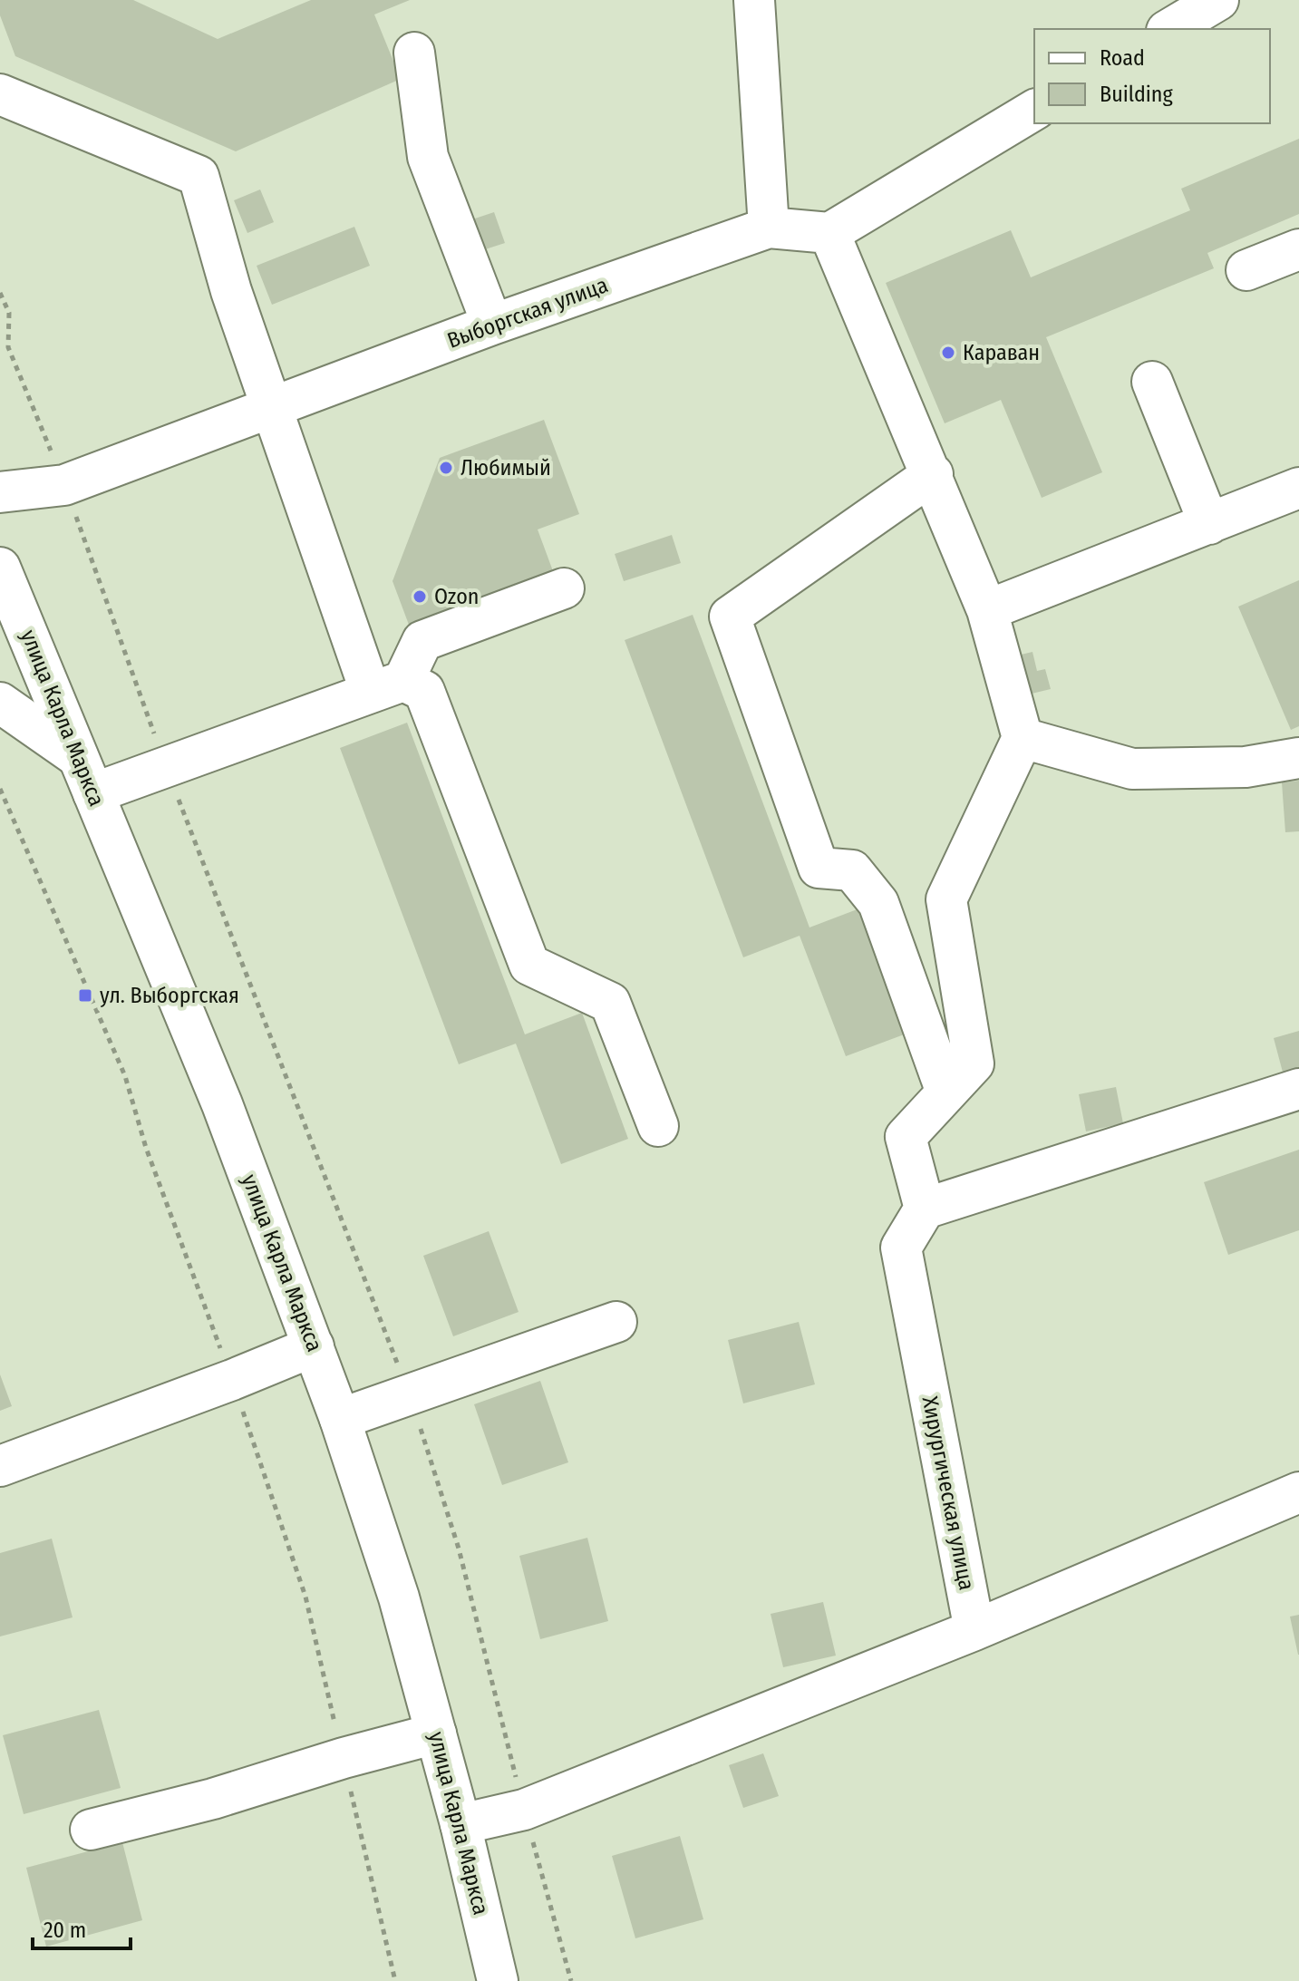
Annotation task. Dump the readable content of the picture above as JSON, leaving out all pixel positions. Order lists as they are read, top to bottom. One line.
{"streets":{"main road":["Выборгская улица","улица Карла Маркса","Хирургическая улица"]},"places":{"other":["Караван","Любимый","Ozon"],"transit":["ул. Выборгская"]},"legend":["Road","Building"],"scale_bar":"20 m"}
